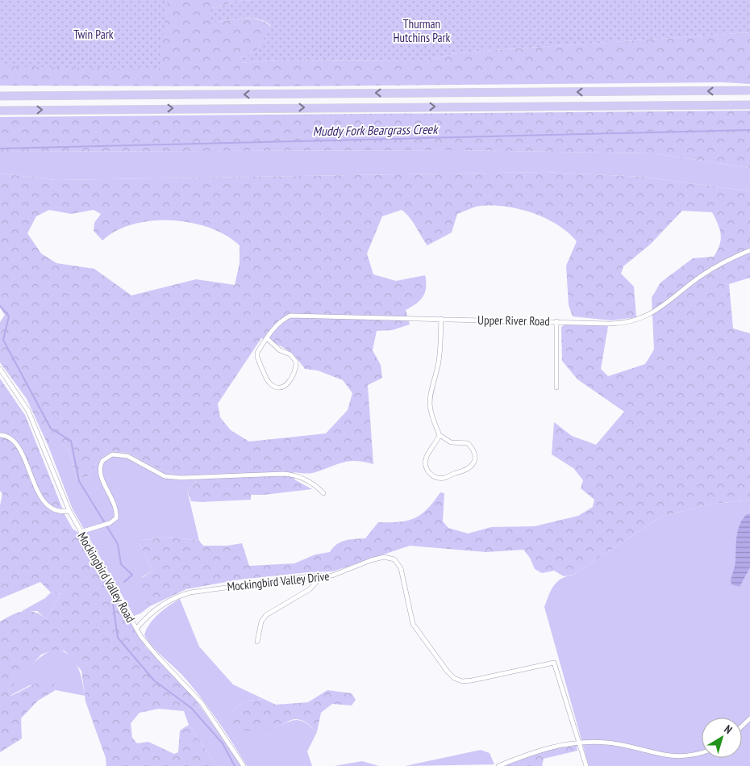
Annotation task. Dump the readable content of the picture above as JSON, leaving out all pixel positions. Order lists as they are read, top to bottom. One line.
{"streets":{"street":["Upper River Road","Mockingbird Valley Road","Mockingbird Valley Drive"]},"crossings":[["Mockingbird Valley Road","Mockingbird Valley Drive"]],"water":["Muddy Fork Beargrass Creek"],"parks":["Thurman Hutchins Park","Twin Park"],"north":"top right"}
